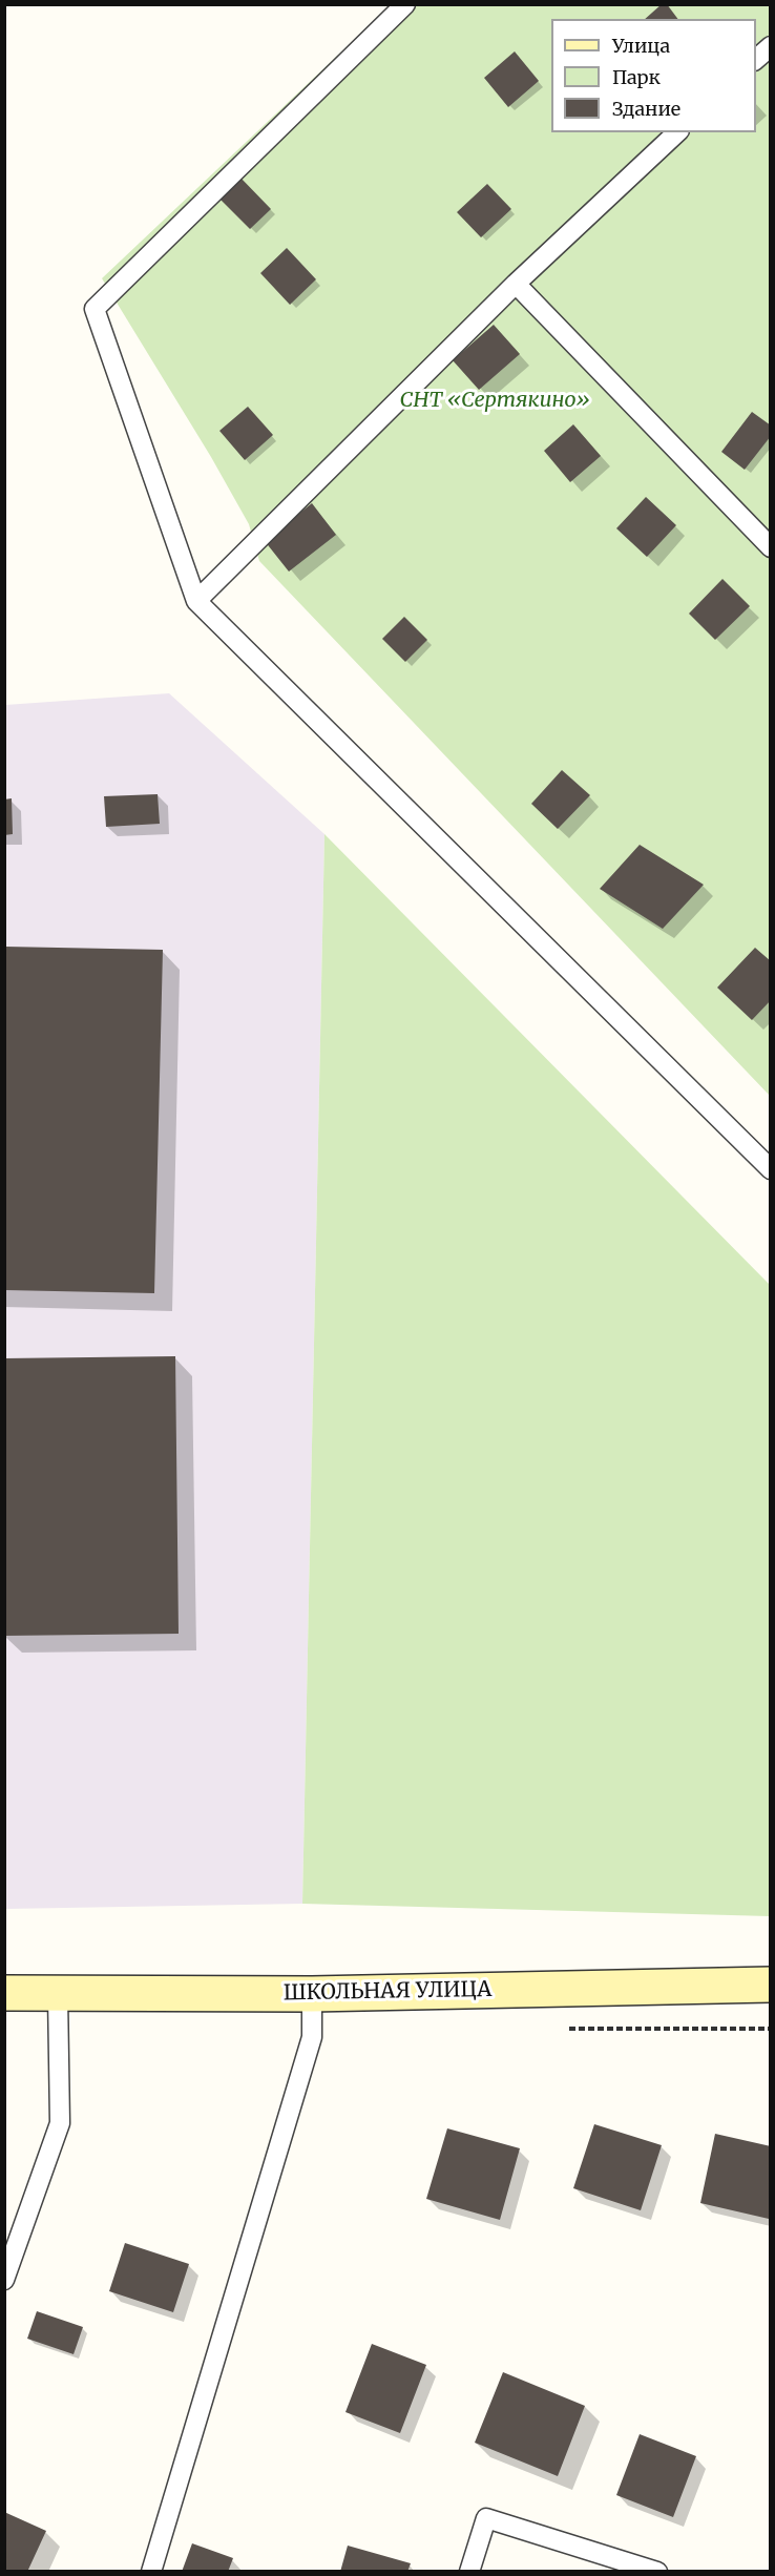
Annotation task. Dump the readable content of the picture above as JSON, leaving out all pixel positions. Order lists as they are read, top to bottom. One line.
{"streets":{"street":["ШКОЛЬНАЯ УЛИЦА"]},"parks":["СНТ «Сертякино»"],"legend":["Улица","Парк","Здание"]}
